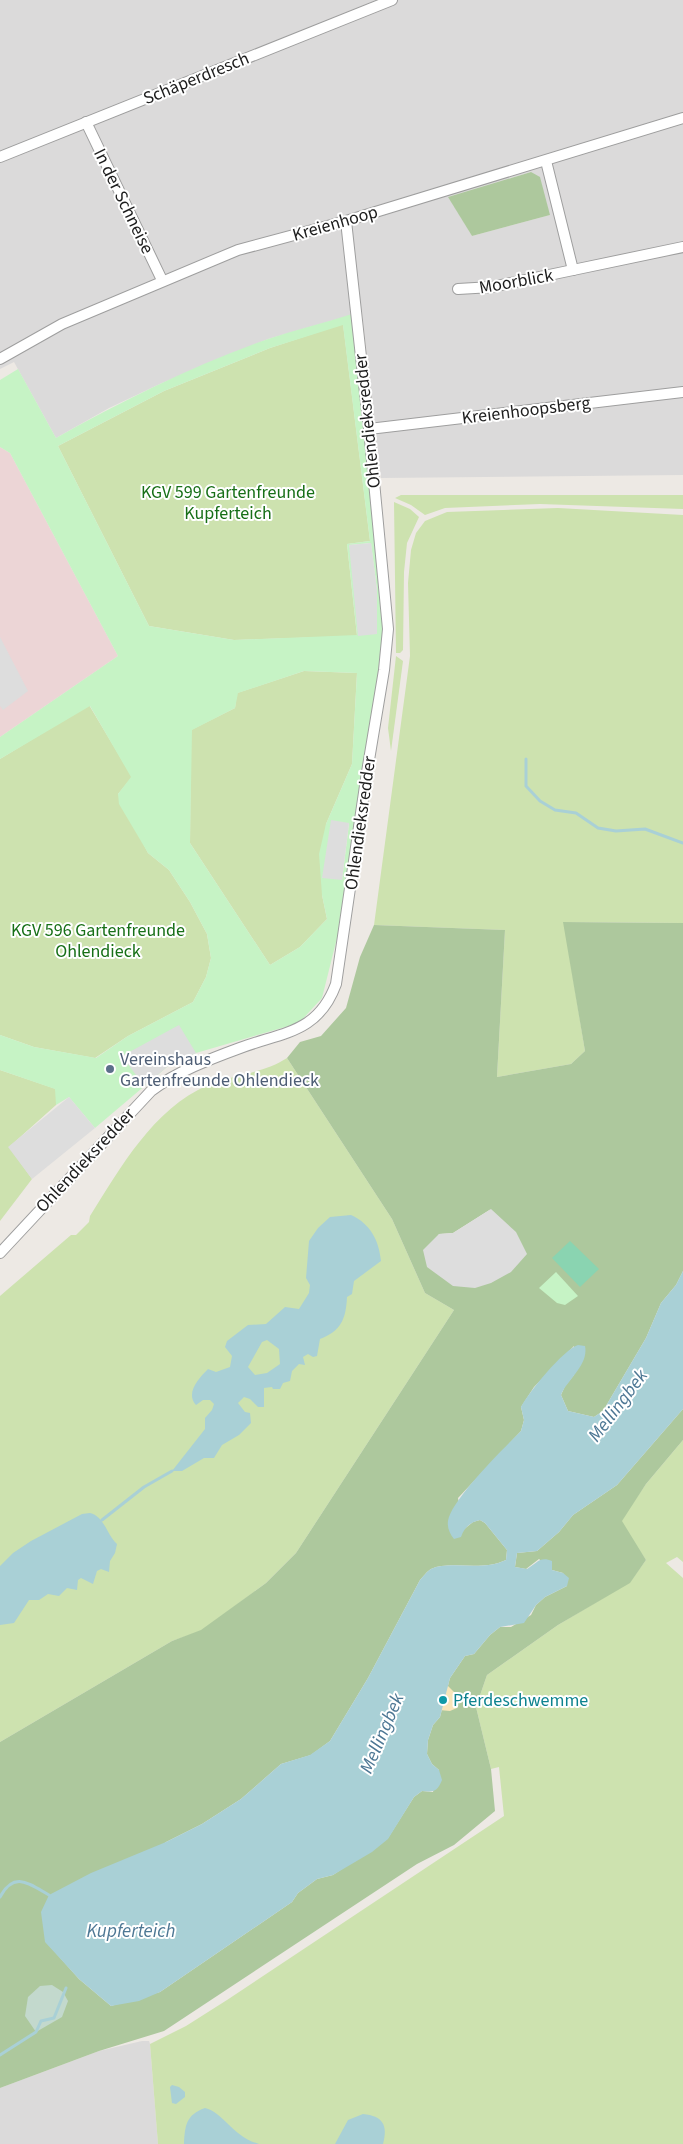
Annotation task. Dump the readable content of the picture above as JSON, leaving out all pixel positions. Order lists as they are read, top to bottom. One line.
{"streets":{"street":["Schäperdresch","In der Schneise","Kreienhoop","Moorblick","Kreienhoopsberg","Ohlendieksredder"]},"crossings":[["Schäperdresch","In der Schneise"],["In der Schneise","Kreienhoop"],["Kreienhoop","Moorblick"],["Kreienhoop","Ohlendieksredder"],["Kreienhoopsberg","Ohlendieksredder"]],"water":["Mellingbek","Kupferteich"],"parks":["KGV 599 Gartenfreunde Kupferteich","KGV 596 Gartenfreunde Ohlendieck"],"places":["Vereinshaus Gartenfreunde Ohlendieck","Pferdeschwemme"]}
